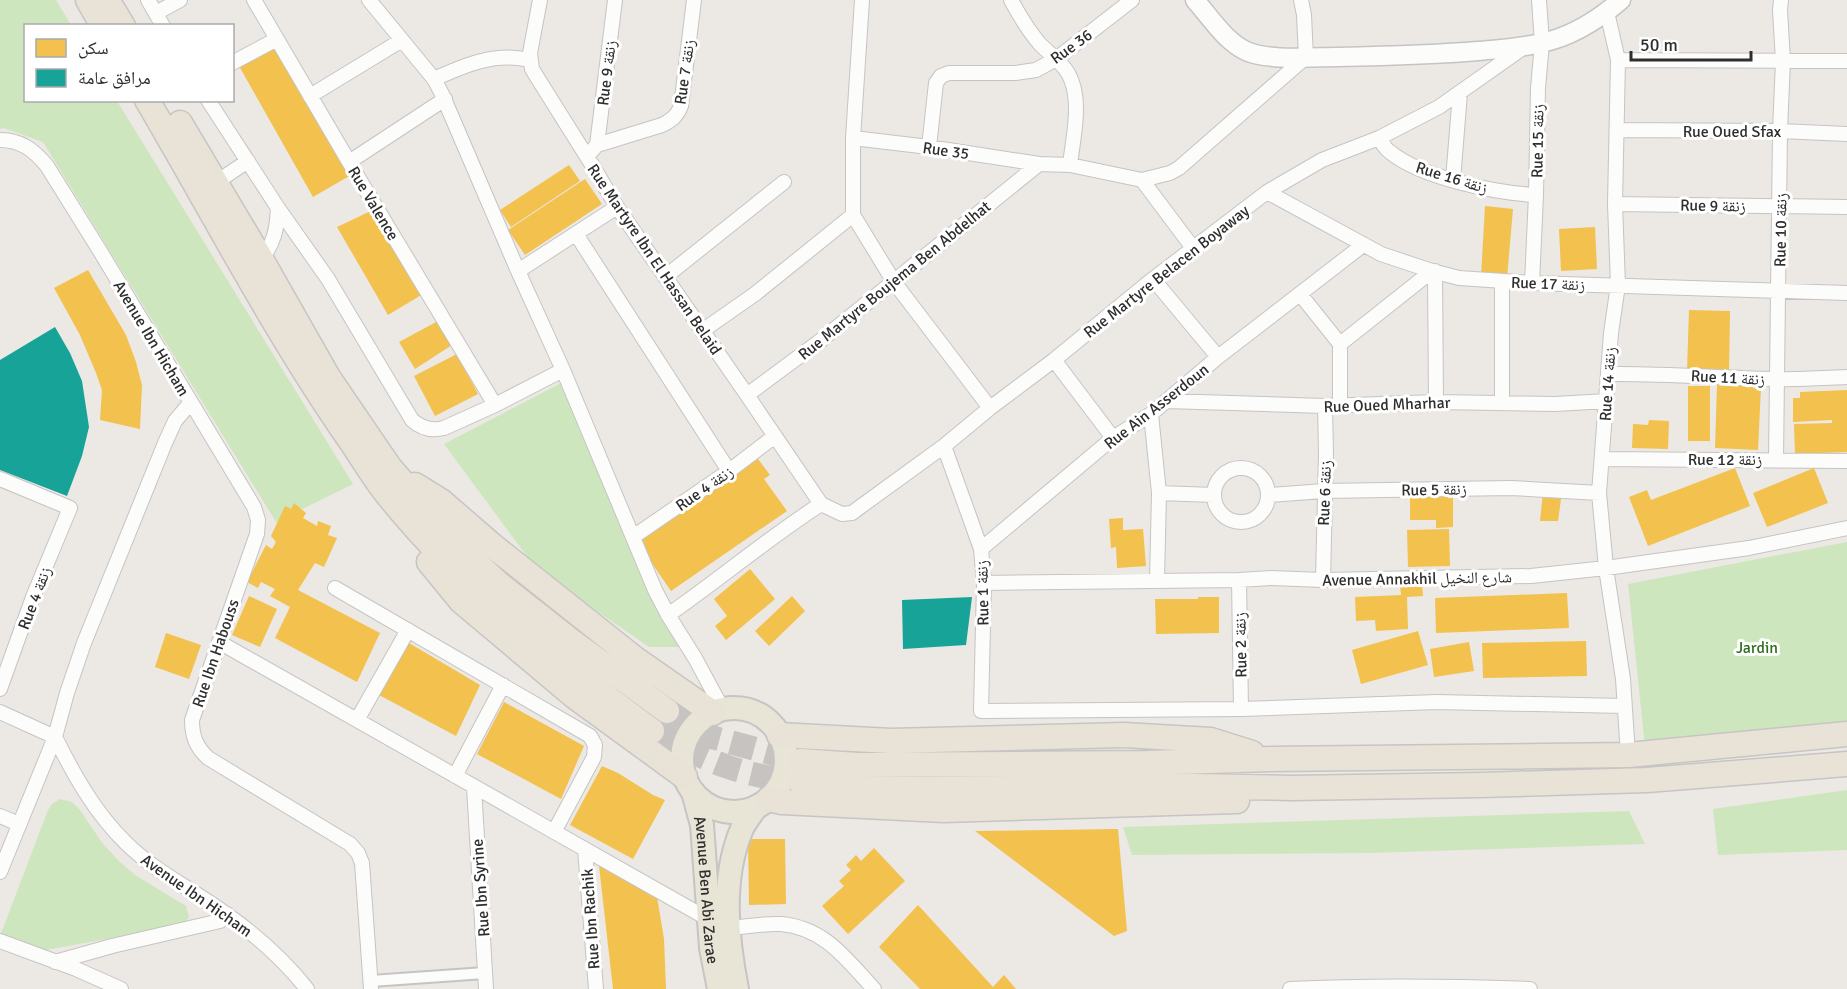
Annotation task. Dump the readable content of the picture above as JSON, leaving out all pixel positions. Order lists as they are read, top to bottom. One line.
{"streets":{"main road":["Avenue Ben Abi Zarae"],"street":["Rue 36","Rue 7 زنقة","Rue 9 زنقة","Rue Oued Sfax","Rue 15 زنقة","Rue 35","Rue 16 زنقة","Rue Valence","Rue 10 زنقة","Rue Martyre Ibn El Hassan Belaid","Rue Martyre Belacen Boyaway","Rue Martyre Boujema Ben Abdelhat","Rue 17 زنقة","Avenue Ibn Hicham","Rue 11 زنقة","Rue 14 زنقة","Rue Oued Mharhar","Rue Ain Asserdoun","Rue 12 زنقة","Rue 4 زنقة","Rue 5 زنقة","Rue 6 زنقة","Avenue Annakhil شارع النخيل","Rue 1 زنقة","Rue 2 زنقة","Rue Ibn Habouss","Rue Ibn Syrine","Rue Ibn Rachik"]},"crossings":[["Rue 36","Rue 35"],["Rue 7 زنقة","Rue 9 زنقة"],["Rue 7 زنقة","Rue Martyre Ibn El Hassan Belaid"],["Rue 9 زنقة","Rue 10 زنقة"],["Rue 9 زنقة","Rue 14 زنقة"],["Rue Oued Sfax","Rue 10 زنقة"],["Rue Oued Sfax","Rue 14 زنقة"],["Rue 15 زنقة","Rue 16 زنقة"],["Rue 15 زنقة","Rue Martyre Belacen Boyaway"],["Rue 15 زنقة","Rue 17 زنقة"],["Rue 35","Rue Martyre Boujema Ben Abdelhat"],["Rue 16 زنقة","Rue Martyre Belacen Boyaway"],["Rue 10 زنقة","Rue 17 زنقة"],["Rue 10 زنقة","Rue 11 زنقة"],["Rue 10 زنقة","Rue 12 زنقة"],["Rue Martyre Ibn El Hassan Belaid","Rue Martyre Belacen Boyaway"],["Rue Martyre Ibn El Hassan Belaid","Rue Martyre Boujema Ben Abdelhat"],["Rue Martyre Ibn El Hassan Belaid","Rue 4 زنقة"],["Rue Martyre Belacen Boyaway","Rue 17 زنقة"],["Rue Martyre Belacen Boyaway","Rue 1 زنقة"],["Rue 17 زنقة","Rue 14 زنقة"],["Rue 17 زنقة","Rue Ain Asserdoun"],["Avenue Ibn Hicham","Rue Ibn Habouss"],["Rue 11 زنقة","Rue 14 زنقة"],["Rue 14 زنقة","Rue Oued Mharhar"],["Rue 14 زنقة","Rue 12 زنقة"],["Rue 14 زنقة","Rue 5 زنقة"],["Rue 14 زنقة","Avenue Annakhil شارع النخيل"],["Rue Oued Mharhar","Rue Ain Asserdoun"],["Rue Oued Mharhar","Rue 6 زنقة"],["Rue Ain Asserdoun","Rue 1 زنقة"],["Rue 5 زنقة","Rue 6 زنقة"],["Rue 6 زنقة","Avenue Annakhil شارع النخيل"],["Avenue Annakhil شارع النخيل","Rue 1 زنقة"],["Avenue Annakhil شارع النخيل","Rue 2 زنقة"],["Rue 1 زنقة","Rue 2 زنقة"]],"parks":["Jardin"],"legend":["سكن","مرافق عامة"],"scale_bar":"50 m"}
